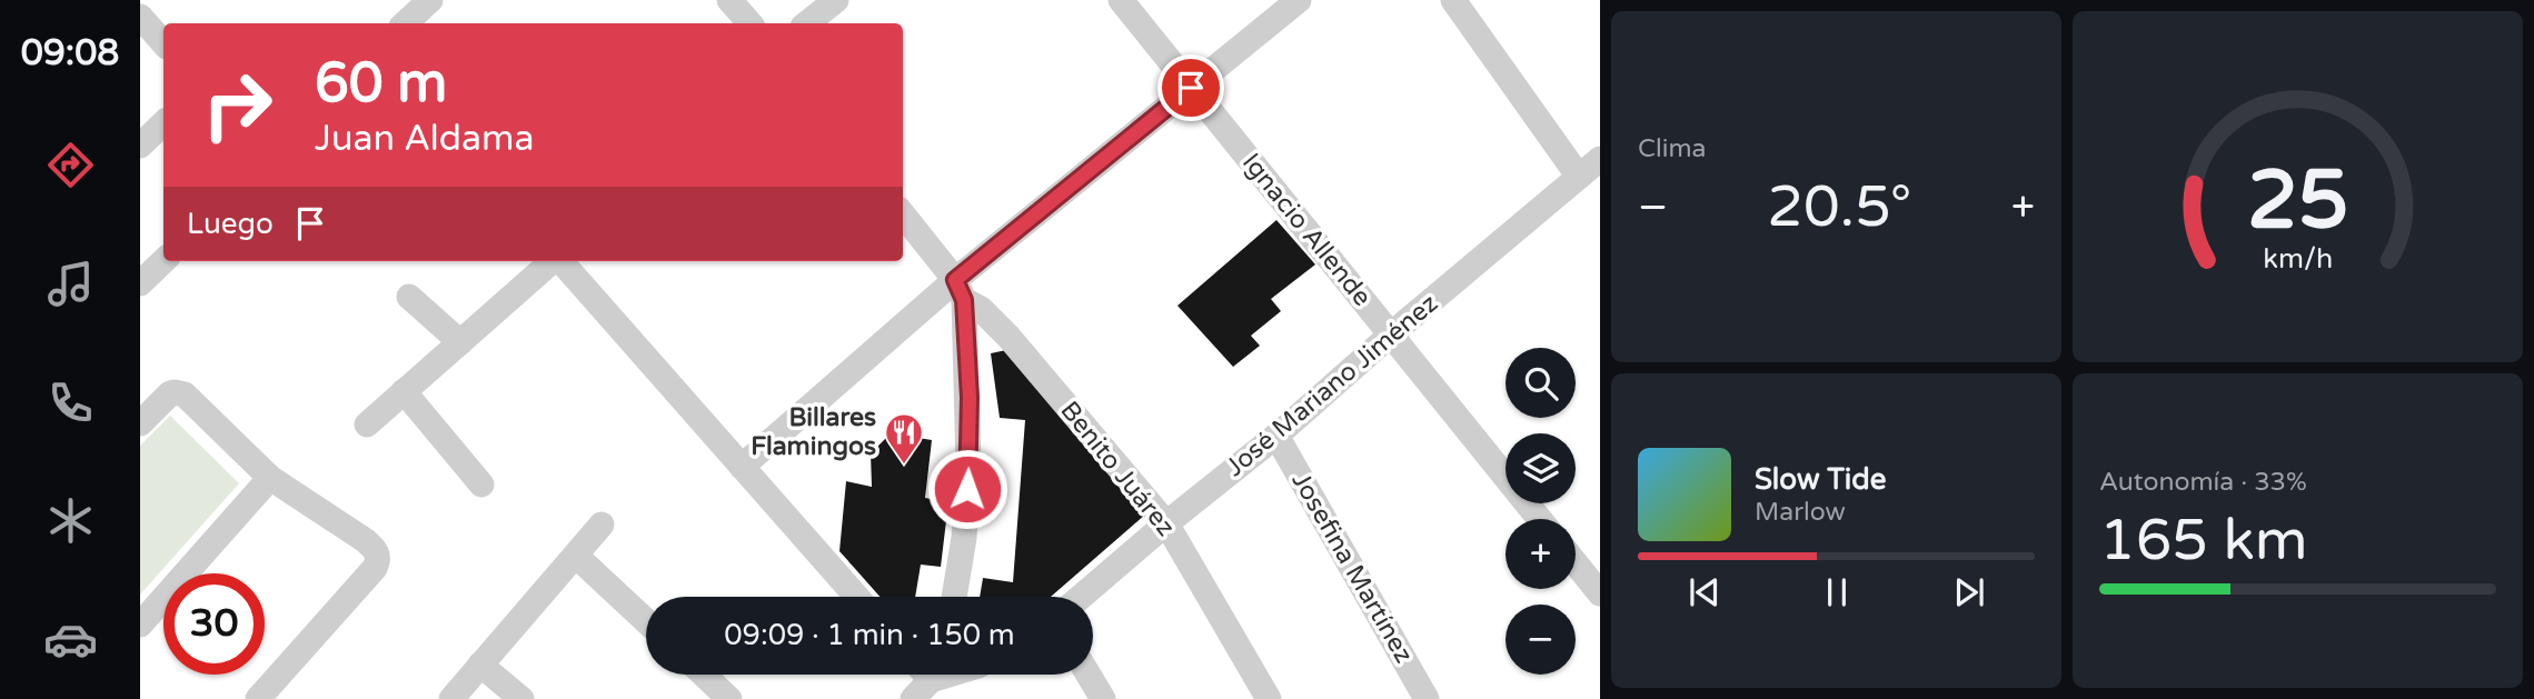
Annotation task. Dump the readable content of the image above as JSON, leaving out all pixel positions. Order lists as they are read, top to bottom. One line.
{"streets":{"street":["Ignacio Allende","José Mariano Jiménez","Benito Juárez","Josefina Martínez"]},"crossings":[["Ignacio Allende","José Mariano Jiménez"],["José Mariano Jiménez","Benito Juárez"],["José Mariano Jiménez","Josefina Martínez"]],"places":{"restaurant":["Billares Flamingos"]},"page":{"tabs":"09:08","tile":["Clima",["Autonomía · 33%","165 km"]],"turn":["60 m","Juan Aldama"],"heat":["−","20.5°","+"],"then":"Luego","map_buttons":["+","−"],"song":["Slow Tide","Marlow"],"limit":"30","trip":"09:09 · 1 min · 150 m","gauge":["25","km/h"]}}
